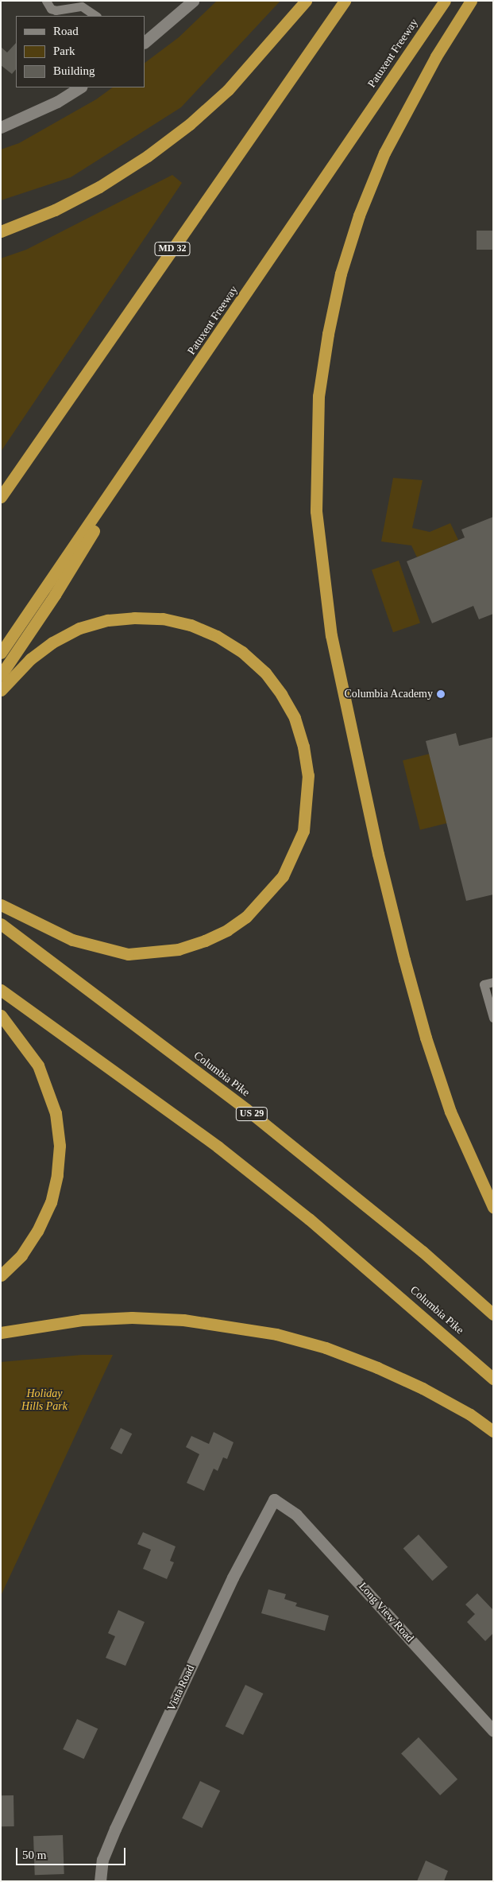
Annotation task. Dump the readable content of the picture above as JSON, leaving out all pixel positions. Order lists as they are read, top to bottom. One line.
{"streets":{"highway":["Patuxent Freeway","MD 32","Columbia Pike","US 29"],"street":["Long View Road","Vista Road"]},"crossings":[["Long View Road","Vista Road"]],"parks":["Holiday Hills Park"],"places":["Columbia Academy"],"legend":["Road","Park","Building"],"scale_bar":"50 m"}
